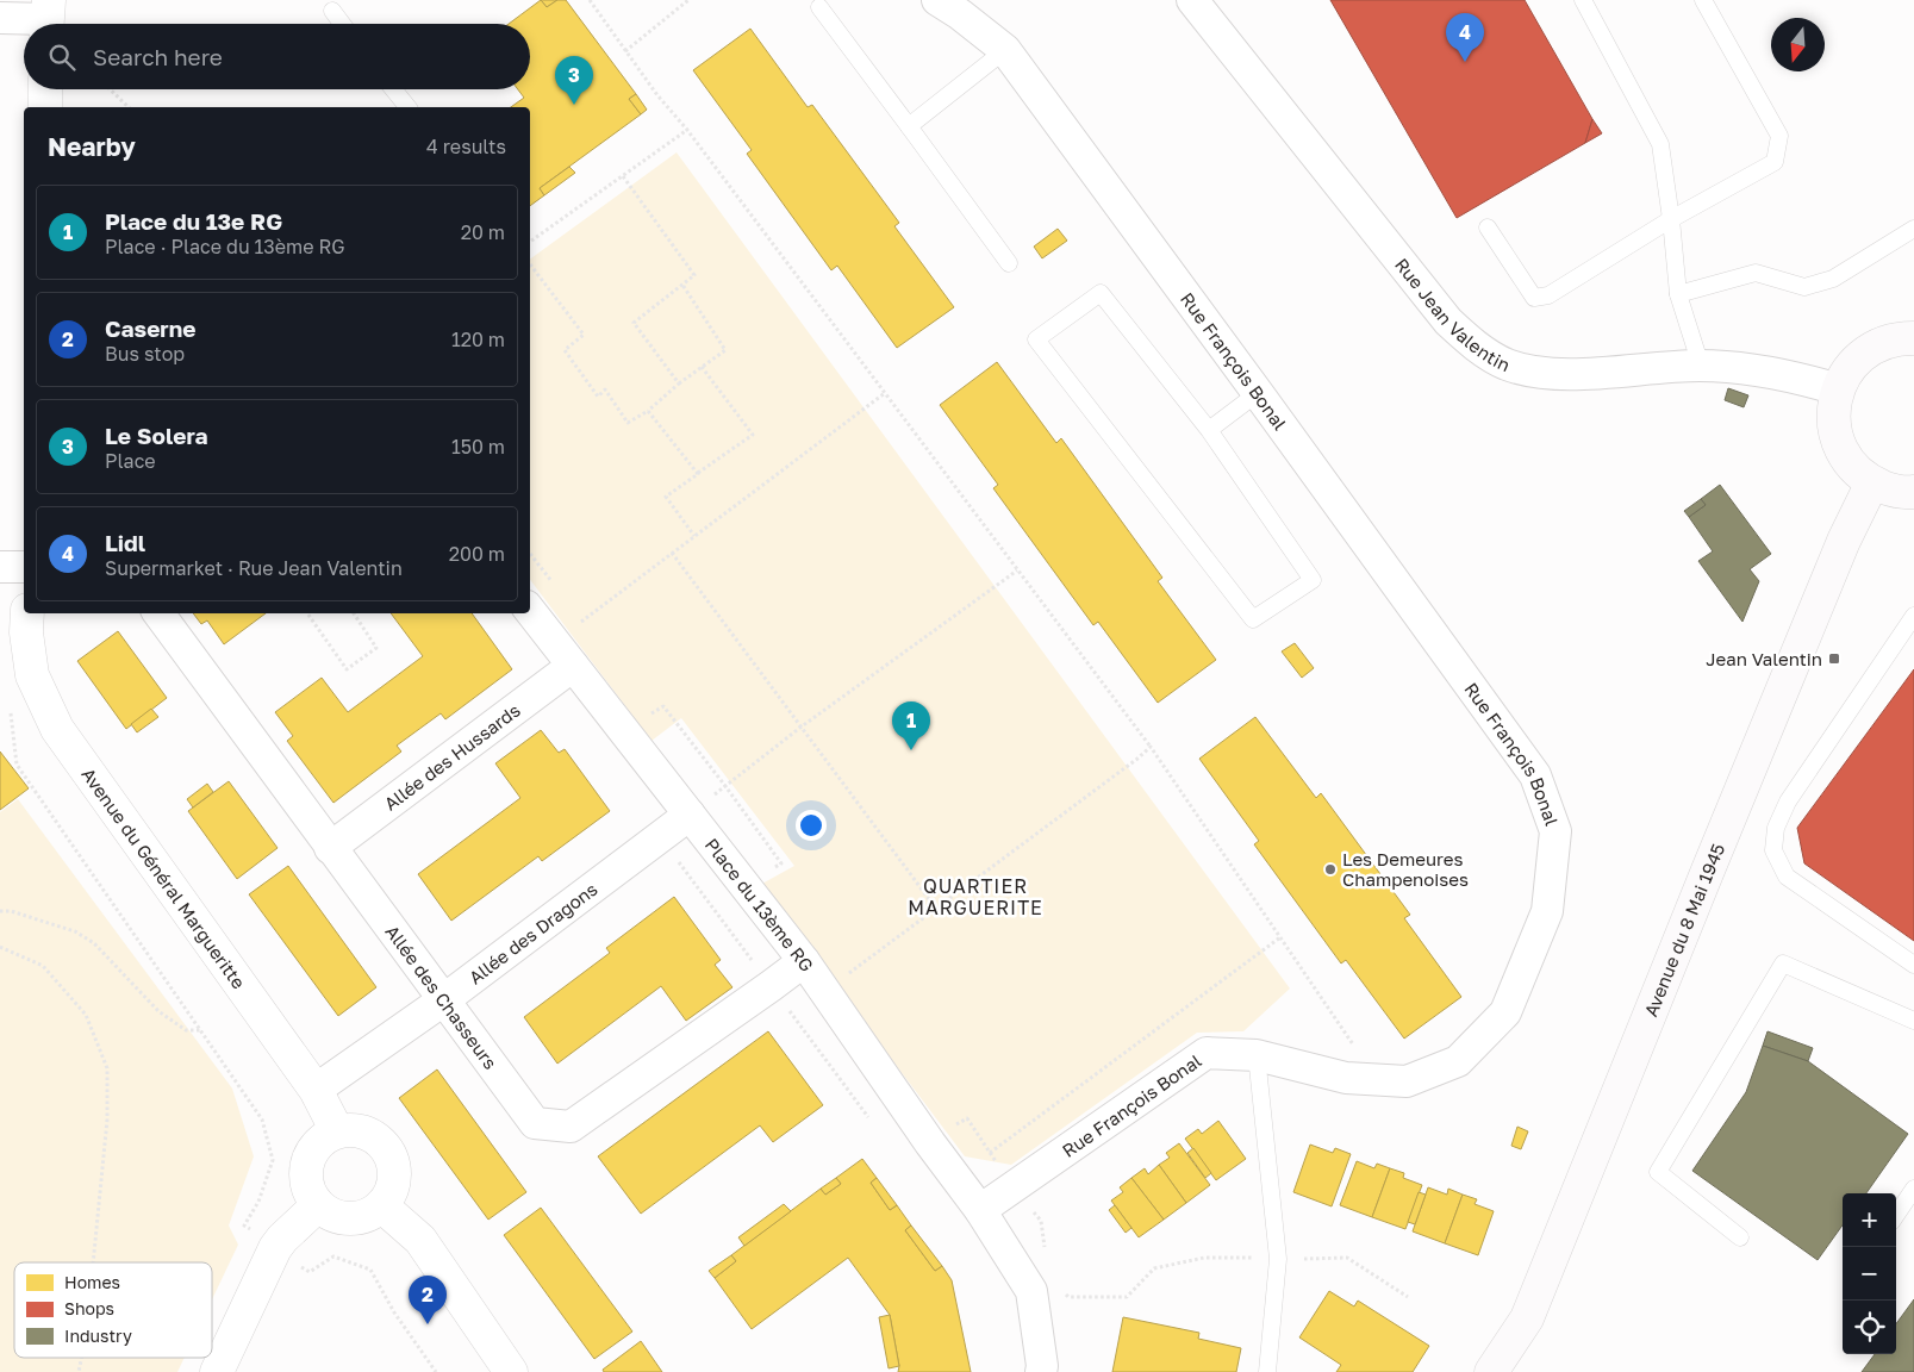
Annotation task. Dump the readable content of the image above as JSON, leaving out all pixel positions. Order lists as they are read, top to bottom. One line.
{"streets":{"main road":["Avenue du 8 Mai 1945"],"street":["Rue Jean Valentin","Rue François Bonal","Allée des Hussards","Avenue du Général Margueritte","Place du 13ème RG","Allée des Dragons","Allée des Chasseurs"]},"crossings":[["Rue François Bonal","Place du 13ème RG"],["Allée des Hussards","Place du 13ème RG"],["Allée des Hussards","Allée des Chasseurs"],["Avenue du Général Margueritte","Allée des Dragons"],["Place du 13ème RG","Allée des Dragons"],["Place du 13ème RG","Allée des Chasseurs"],["Allée des Dragons","Allée des Chasseurs"]],"districts":["QUARTIER MARGUERITE"],"places":{"transit":["Jean Valentin"],"other":["Les Demeures Champenoises"]},"legend":["Homes","Shops","Industry"],"north":"bottom","page":{"pins":["4","3","1","2"],"search":"Search here","heading":["Nearby","4 results"],"list":[{"mark":"1","name":"Place du 13e RG","note":"Place · Place du 13ème RG","value":"20 m"},{"mark":"2","name":"Caserne","note":"Bus stop","value":"120 m"},{"mark":"3","name":"Le Solera","note":"Place","value":"150 m"},{"mark":"4","name":"Lidl","note":"Supermarket · Rue Jean Valentin","value":"200 m"}],"map_buttons":["+","−"]}}
